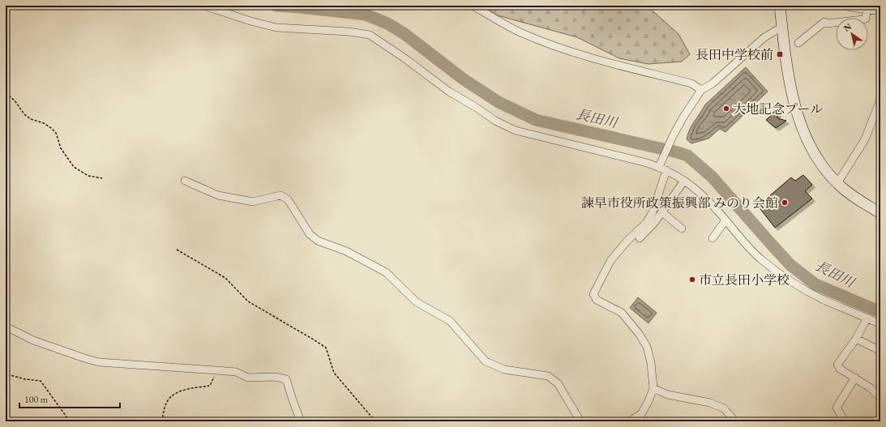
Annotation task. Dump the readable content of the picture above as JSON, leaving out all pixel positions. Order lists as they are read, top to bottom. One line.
{"water":["長田川"],"places":{"transit":["長田中学校前"],"other":["大地記念プール","諫早市役所政策振興部 みのり会館","市立長田小学校"]},"scale_bar":"100 m","north":"top left"}
